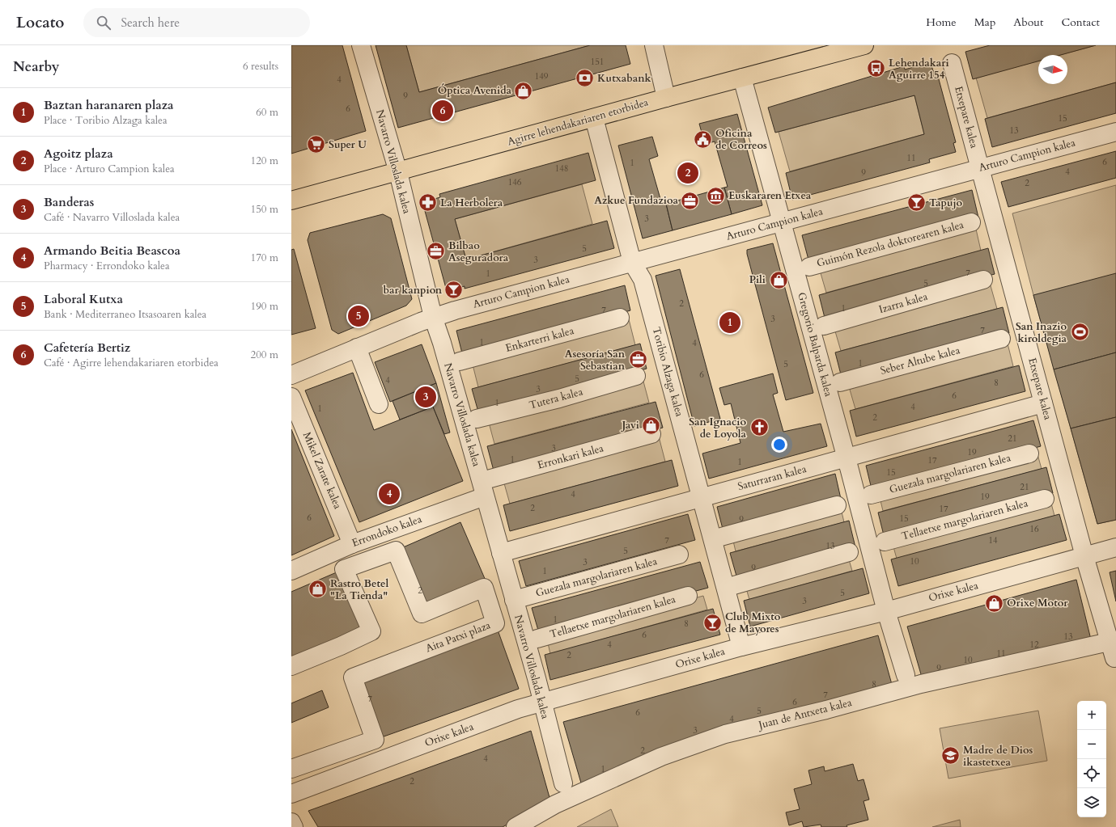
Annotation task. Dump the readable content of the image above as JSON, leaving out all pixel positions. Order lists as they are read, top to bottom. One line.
{"streets":{"main road":["Agirre lehendakariaren etorbidea"],"street":["Etxepare kalea","Arturo Campion kalea","Navarro Villoslada kalea","Guimón Rezola doktorearen kalea","Izarra kalea","Enkarterri kalea","Gregorio Balparda kalea","Seber Altube kalea","Toribio Alzaga kalea","Tutera kalea","Erronkari kalea","Mikel Zarate kalea","Guezala margolariaren kalea","Saturraran kalea","Tellaetxe margolariaren kalea","Errondoko kalea","Orixe kalea","Aita Patxi plaza","Juan de Antxeta kalea"]},"crossings":[["Etxepare kalea","Arturo Campion kalea"],["Etxepare kalea","Saturraran kalea"],["Etxepare kalea","Orixe kalea"],["Etxepare kalea","Juan de Antxeta kalea"],["Agirre lehendakariaren etorbidea","Navarro Villoslada kalea"],["Agirre lehendakariaren etorbidea","Gregorio Balparda kalea"],["Agirre lehendakariaren etorbidea","Toribio Alzaga kalea"],["Arturo Campion kalea","Navarro Villoslada kalea"],["Arturo Campion kalea","Gregorio Balparda kalea"],["Arturo Campion kalea","Toribio Alzaga kalea"],["Navarro Villoslada kalea","Guezala margolariaren kalea"],["Navarro Villoslada kalea","Saturraran kalea"],["Navarro Villoslada kalea","Errondoko kalea"],["Navarro Villoslada kalea","Orixe kalea"],["Gregorio Balparda kalea","Saturraran kalea"],["Gregorio Balparda kalea","Orixe kalea"],["Toribio Alzaga kalea","Saturraran kalea"],["Toribio Alzaga kalea","Orixe kalea"],["Mikel Zarate kalea","Errondoko kalea"]],"places":{"bus stop":["Lehendakari Aguirre 154"],"bank":["Kutxabank"],"shop":["Óptica Avenida","Pili","Javi","Rastro Betel \"La Tienda\"","Orixe Motor"],"public building":["Oficina de Correos"],"supermarket":["Super U"],"museum":["Euskararen Etxea"],"office":["Azkue Fundazioa","Bilbao Aseguradora","Asesoría San Sebastian"],"pharmacy":["La Herbolera"],"bar":["Tapujo","bar kanpion","Club Mixto de Mayores"],"sports":["San Inazio kiroldegia"],"church":["San Ignacio de Loyola"],"school or university":["Madre de Dios ikastetxea"]},"house_numbers":["151","149","4","9","6","15","13","11","6","1","148","4","9","146","2","3","5","3","7","1","5","2","1","7","3","7","1","4","1","5","6","5","4","8","3","6","1","4","1","2","21","3","19","1","17","1","15","21","4","19","2","17","6","15","9","16","7","14","13","5","10","3","9","1","2","5","3","1","8","6","13","4","12","11","2","10","9","8","7","7","6","5","6","4","3","2","4","1","2"],"north":"right","page":{"header":"Locato","search":"Search here","nav":["Home","Map","About","Contact"],"heading":["Nearby","6 results"],"list":[{"mark":"1","name":"Baztan haranaren plaza","note":"Place · Toribio Alzaga kalea","value":"60 m"},{"mark":"2","name":"Agoitz plaza","note":"Place · Arturo Campion kalea","value":"120 m"},{"mark":"3","name":"Banderas","note":"Café · Navarro Villoslada kalea","value":"150 m"},{"mark":"4","name":"Armando Beitia Beascoa","note":"Pharmacy · Errondoko kalea","value":"170 m"},{"mark":"5","name":"Laboral Kutxa","note":"Bank · Mediterraneo Itsasoaren kalea","value":"190 m"},{"mark":"6","name":"Cafetería Bertiz","note":"Café · Agirre lehendakariaren etorbidea","value":"200 m"}],"pins":["6","2","5","1","3","4"],"map_buttons":["+","−"]}}
